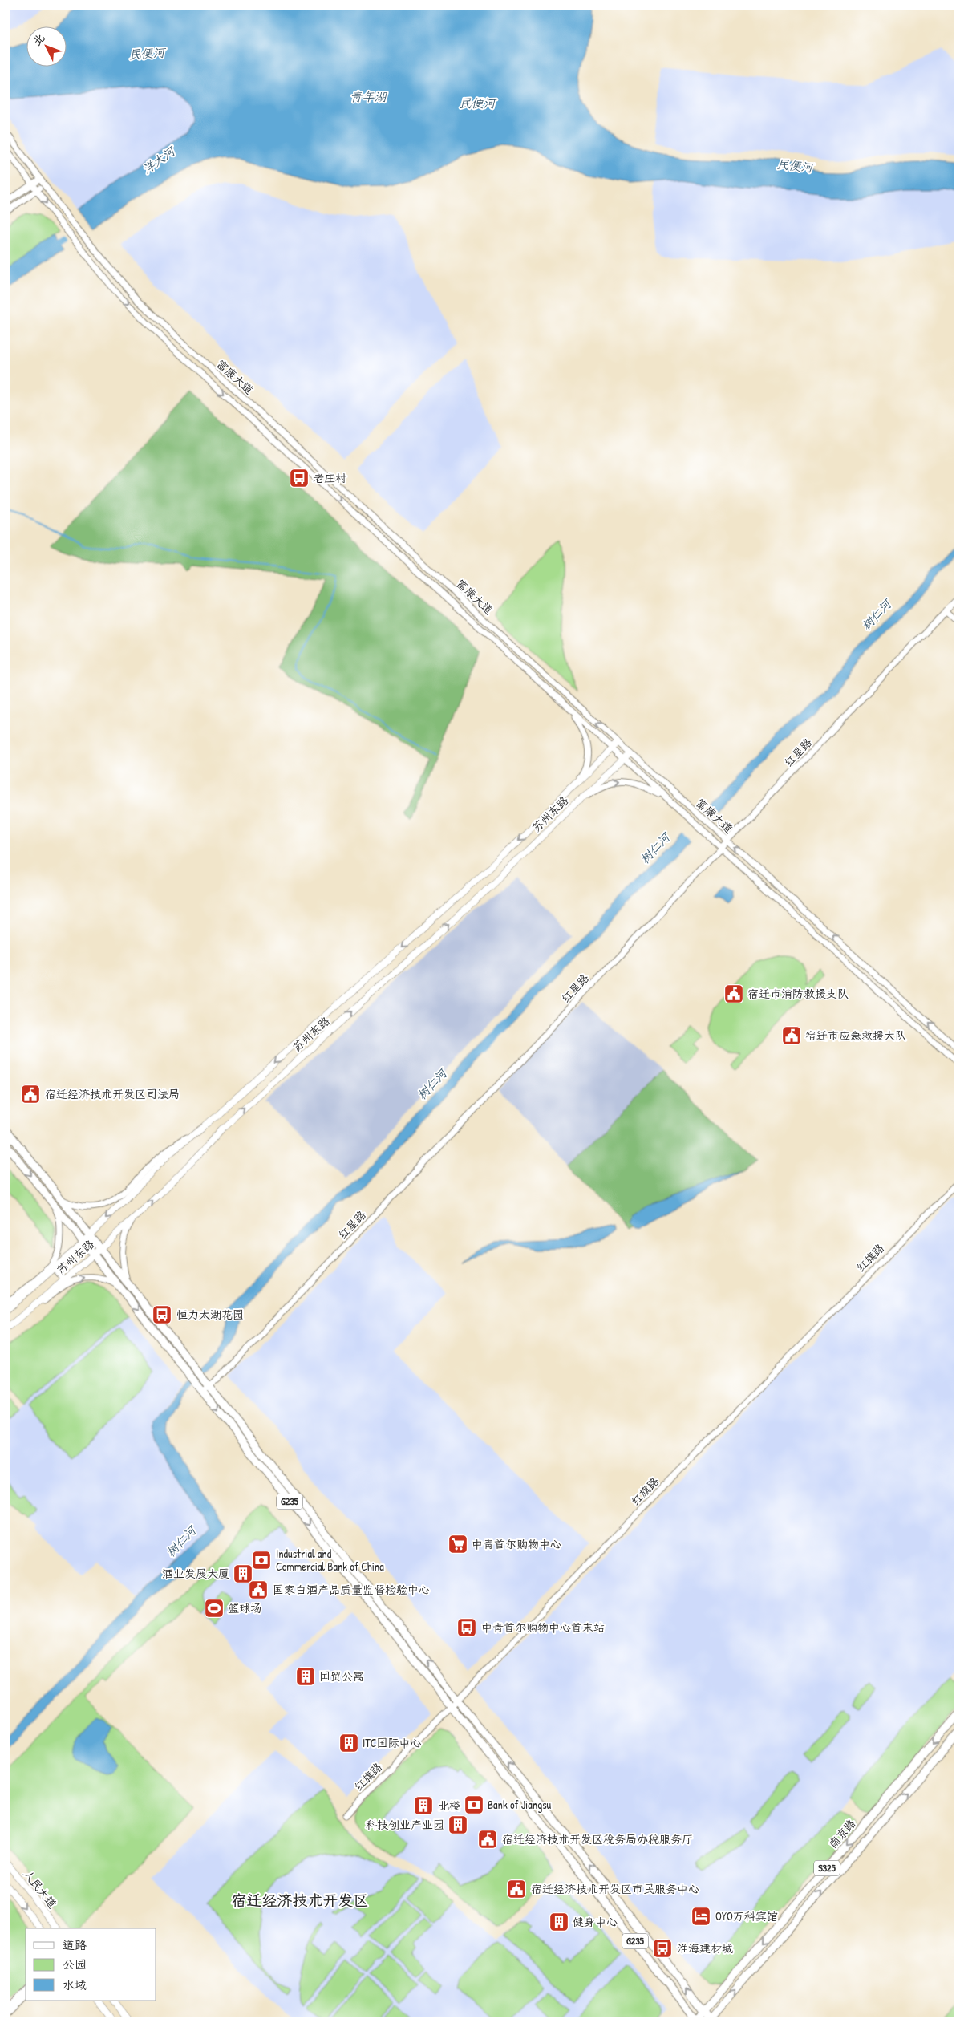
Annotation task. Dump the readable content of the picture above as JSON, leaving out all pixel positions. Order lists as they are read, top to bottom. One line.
{"streets":{"main road":["苏州东路","G235","南京路","S325","人民大道"],"street":["富康大道","红星路","红旗路"]},"crossings":[["富康大道","红星路"],["富康大道","苏州东路"],["红星路","G235"],["苏州东路","G235"],["红旗路","G235"],["G235","南京路"]],"districts":["宿迁经济技术开发区"],"water":["民便河","青年湖","洋大河","树仁河"],"places":{"bus stop":["老庄村","恒力太湖花园","中青首尔购物中心首末站","淮海建材城"],"public building":["宿迁市消防救援支队","宿迁市应急救援大队","宿迁经济技术开发区司法局","国家白酒产品质量监督检验中心","宿迁经济技术开发区税务局办税服务厅","宿迁经济技术开发区市民服务中心"],"supermarket":["中青首尔购物中心"],"bank":["Industrial and Commercial Bank of China","Bank of Jiangsu"],"building":["酒业发展大厦","国贸公寓","ITC国际中心","北楼","科技创业产业园","健身中心"],"sports":["篮球场"],"hotel":["OYO万科宾馆"]},"legend":["道路","公园","水域"],"north":"top left"}
